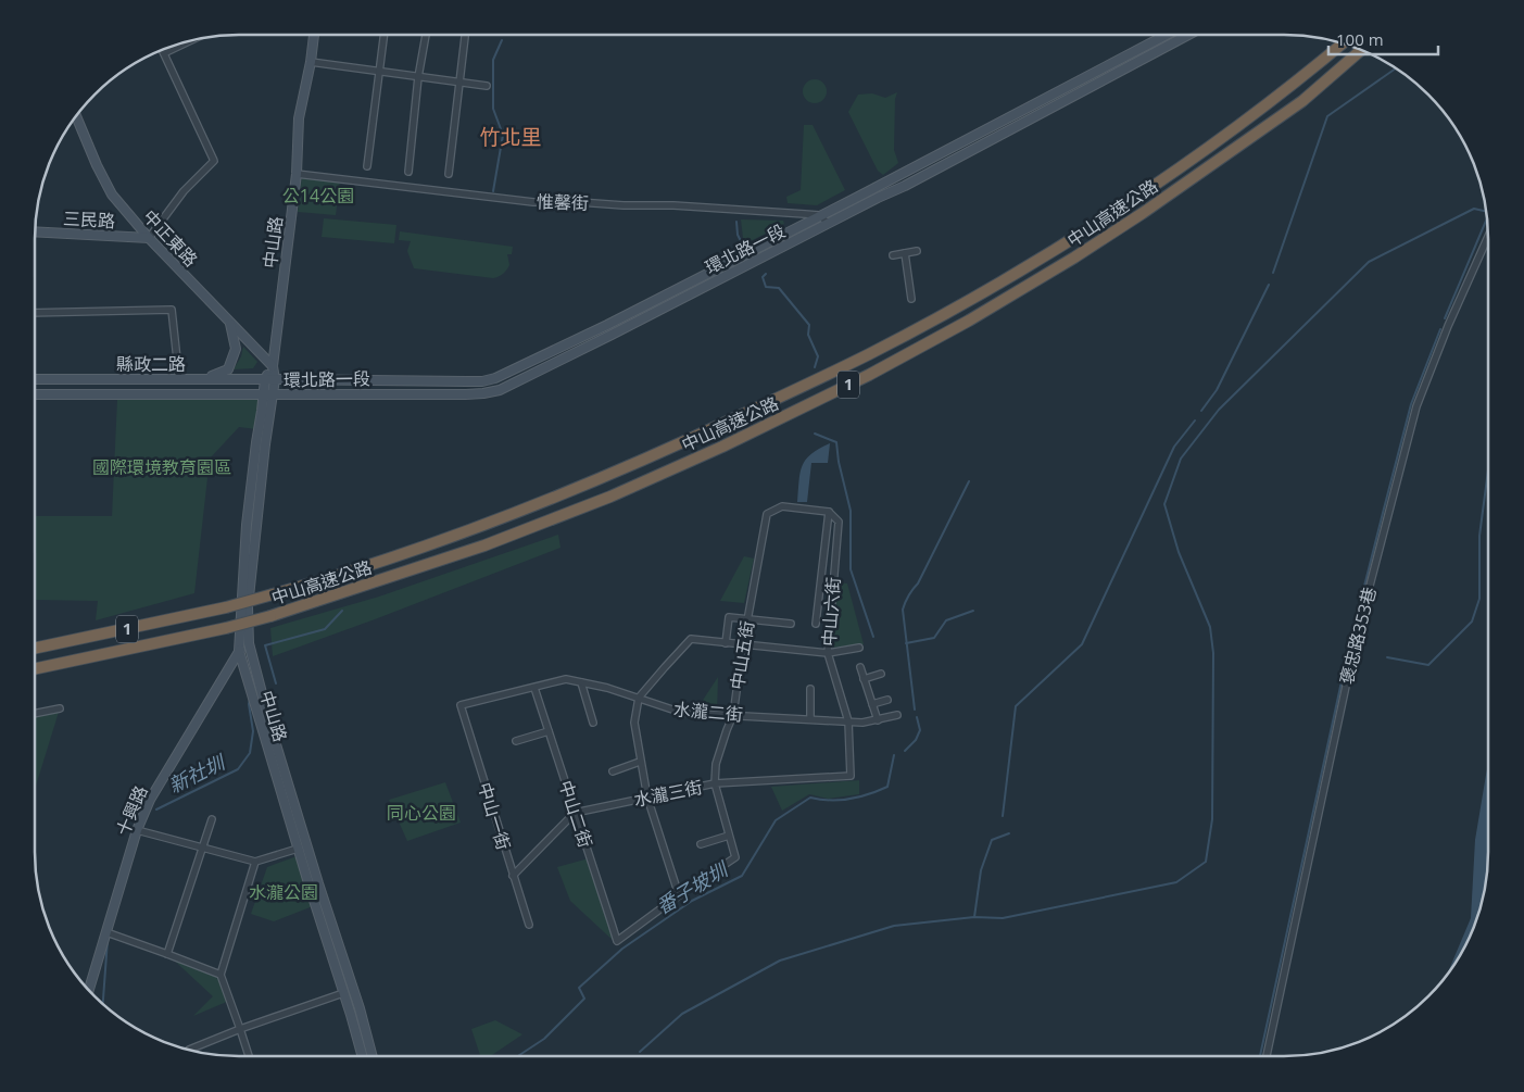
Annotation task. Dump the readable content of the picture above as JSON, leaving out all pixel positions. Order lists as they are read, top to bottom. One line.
{"streets":{"highway":["中山高速公路","1"],"street":["惟馨街","三民路","中正東路","中山路","環北路一段","縣政二路","中山六街","褒忠路353巷","中山五街","水瀧二街","水瀧三街","十興路","中山二街","中山一街"]},"crossings":[["惟馨街","中山路"],["惟馨街","環北路一段"],["三民路","中正東路"],["中正東路","中山路"],["中山路","環北路一段"],["中山路","縣政二路"],["中山路","十興路"],["環北路一段","縣政二路"],["中山六街","中山五街"],["中山六街","水瀧二街"],["中山六街","水瀧三街"],["中山五街","水瀧二街"],["中山五街","水瀧三街"],["中山五街","中山二街"],["水瀧二街","中山二街"],["水瀧二街","中山一街"],["水瀧三街","中山二街"]],"districts":["竹北里"],"water":["新社圳","番子坡圳"],"parks":["公14公園","國際環境教育園區","同心公園","水瀧公園"],"scale_bar":"100 m"}
